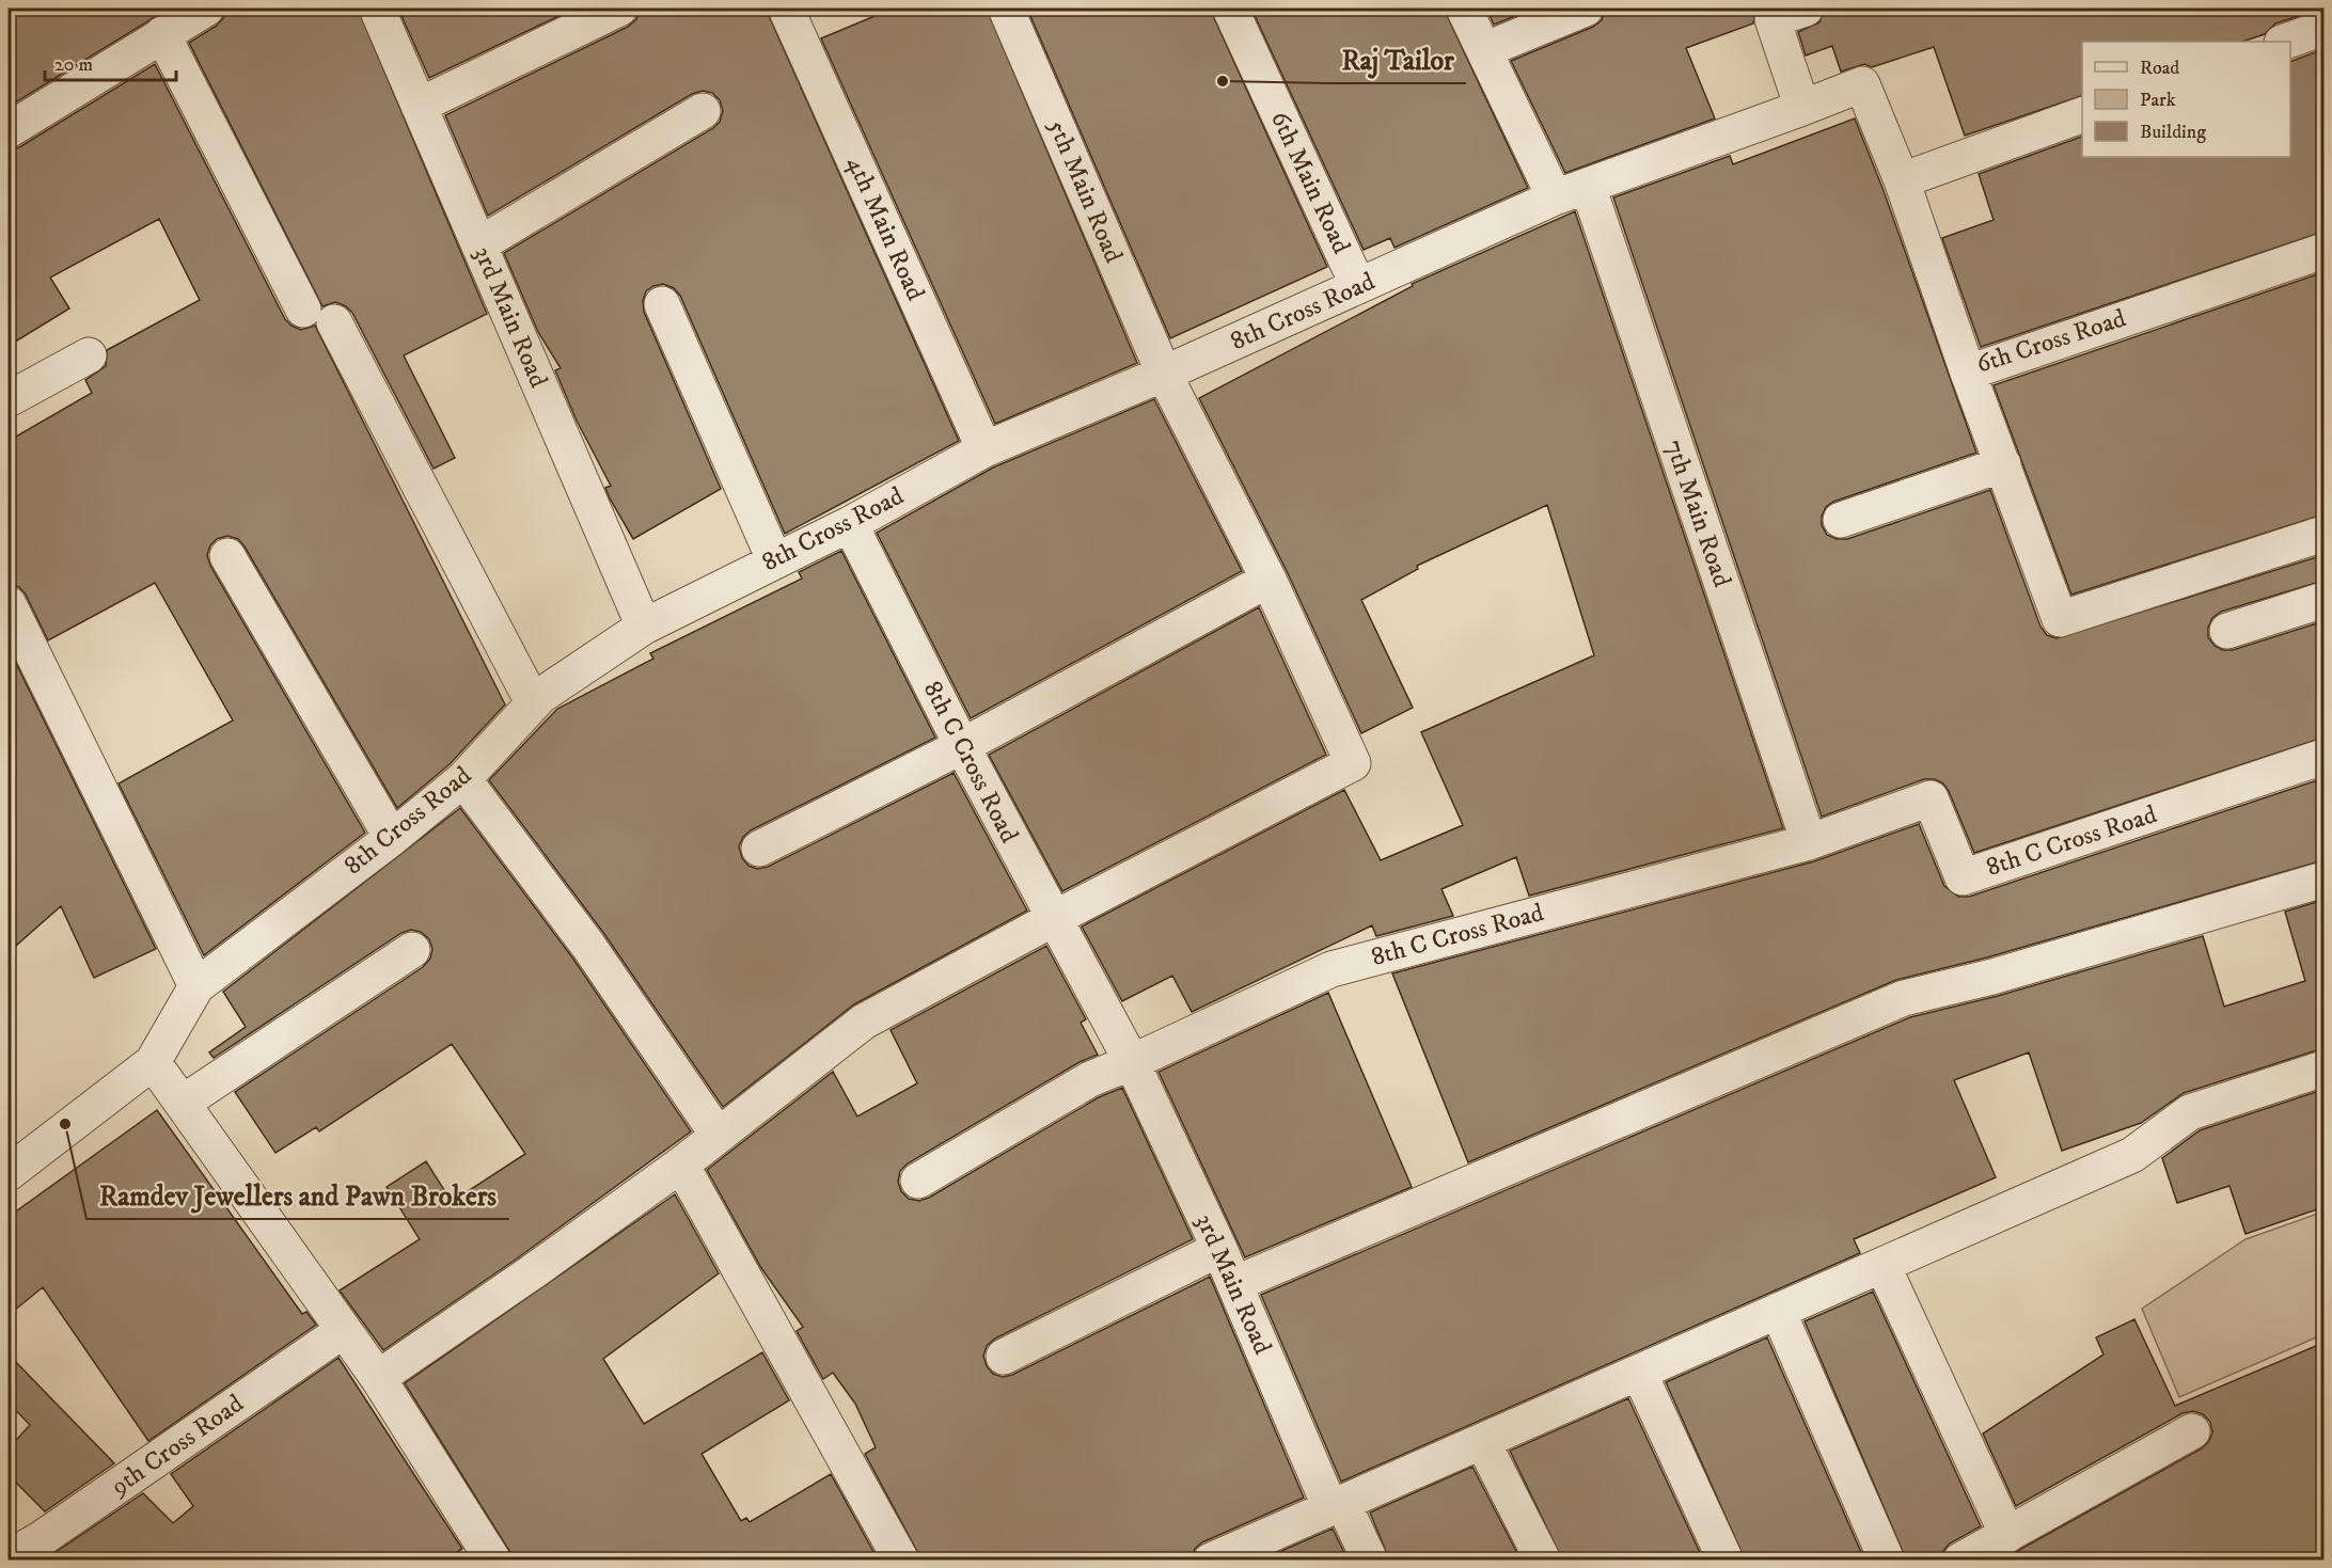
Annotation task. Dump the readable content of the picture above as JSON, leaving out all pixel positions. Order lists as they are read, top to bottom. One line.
{"streets":{"street":["6th Main Road","5th Main Road","4th Main Road","8th Cross Road","3rd Main Road","6th Cross Road","7th Main Road","8th C Cross Road","9th Cross Road"]},"crossings":[["6th Main Road","8th Cross Road"],["5th Main Road","8th Cross Road"],["5th Main Road","8th C Cross Road"],["4th Main Road","8th Cross Road"],["8th Cross Road","3rd Main Road"],["8th Cross Road","6th Cross Road"],["8th Cross Road","7th Main Road"],["8th Cross Road","8th C Cross Road"],["3rd Main Road","8th C Cross Road"],["7th Main Road","8th C Cross Road"]],"places":["Raj Tailor","Ramdev Jewellers and Pawn Brokers"],"legend":["Road","Park","Building"],"scale_bar":"20 m"}
